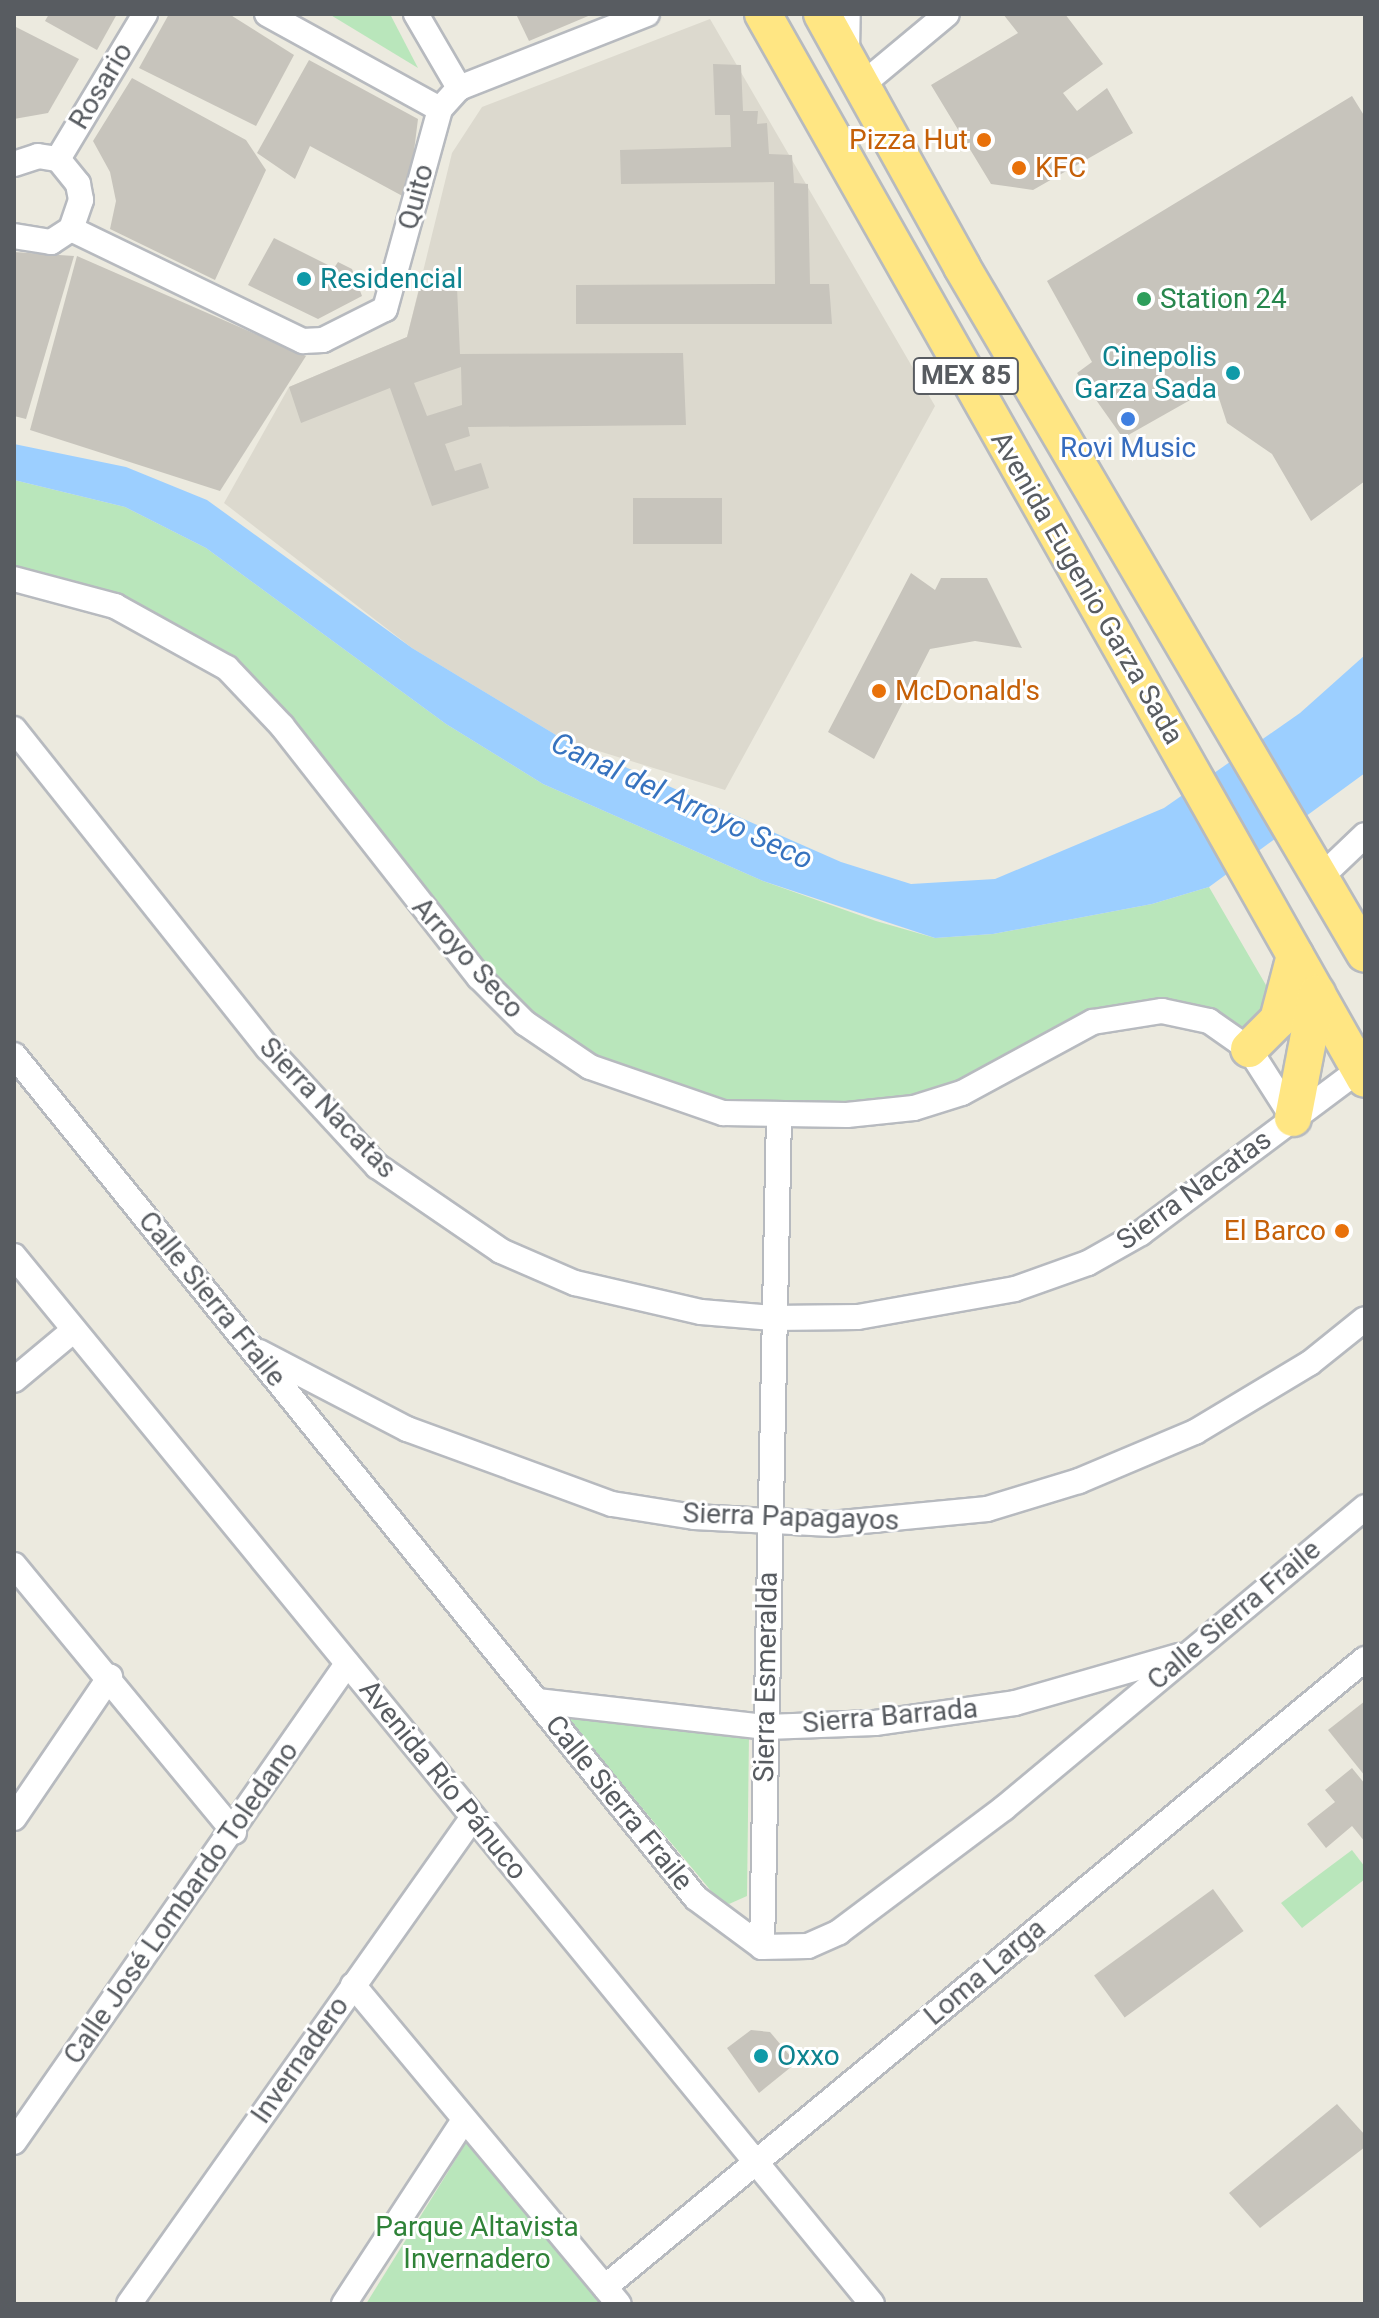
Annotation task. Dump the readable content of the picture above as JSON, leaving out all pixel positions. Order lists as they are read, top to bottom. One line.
{"streets":{"highway":["MEX 85","Avenida Eugenio Garza Sada"],"street":["Rosario","Quito","Arroyo Seco","Sierra Nacatas","Calle Sierra Fraile","Sierra Papagayos","Sierra Esmeralda","Sierra Barrada","Avenida Río Pánuco","Calle José Lombardo Toledano","Loma Larga","Invernadero"]},"crossings":[["Avenida Eugenio Garza Sada","Sierra Nacatas"],["Arroyo Seco","Sierra Nacatas"],["Arroyo Seco","Sierra Esmeralda"],["Sierra Nacatas","Sierra Esmeralda"],["Calle Sierra Fraile","Sierra Papagayos"],["Calle Sierra Fraile","Sierra Esmeralda"],["Calle Sierra Fraile","Sierra Barrada"],["Sierra Papagayos","Sierra Esmeralda"],["Sierra Esmeralda","Sierra Barrada"],["Avenida Río Pánuco","Calle José Lombardo Toledano"],["Avenida Río Pánuco","Loma Larga"],["Avenida Río Pánuco","Invernadero"]],"water":["Canal del Arroyo Seco"],"parks":["Parque Altavista Invernadero"],"places":["Pizza Hut","KFC","Residencial","Station 24","Cinepolis Garza Sada","Rovi Music","McDonald's","El Barco","Oxxo"]}
